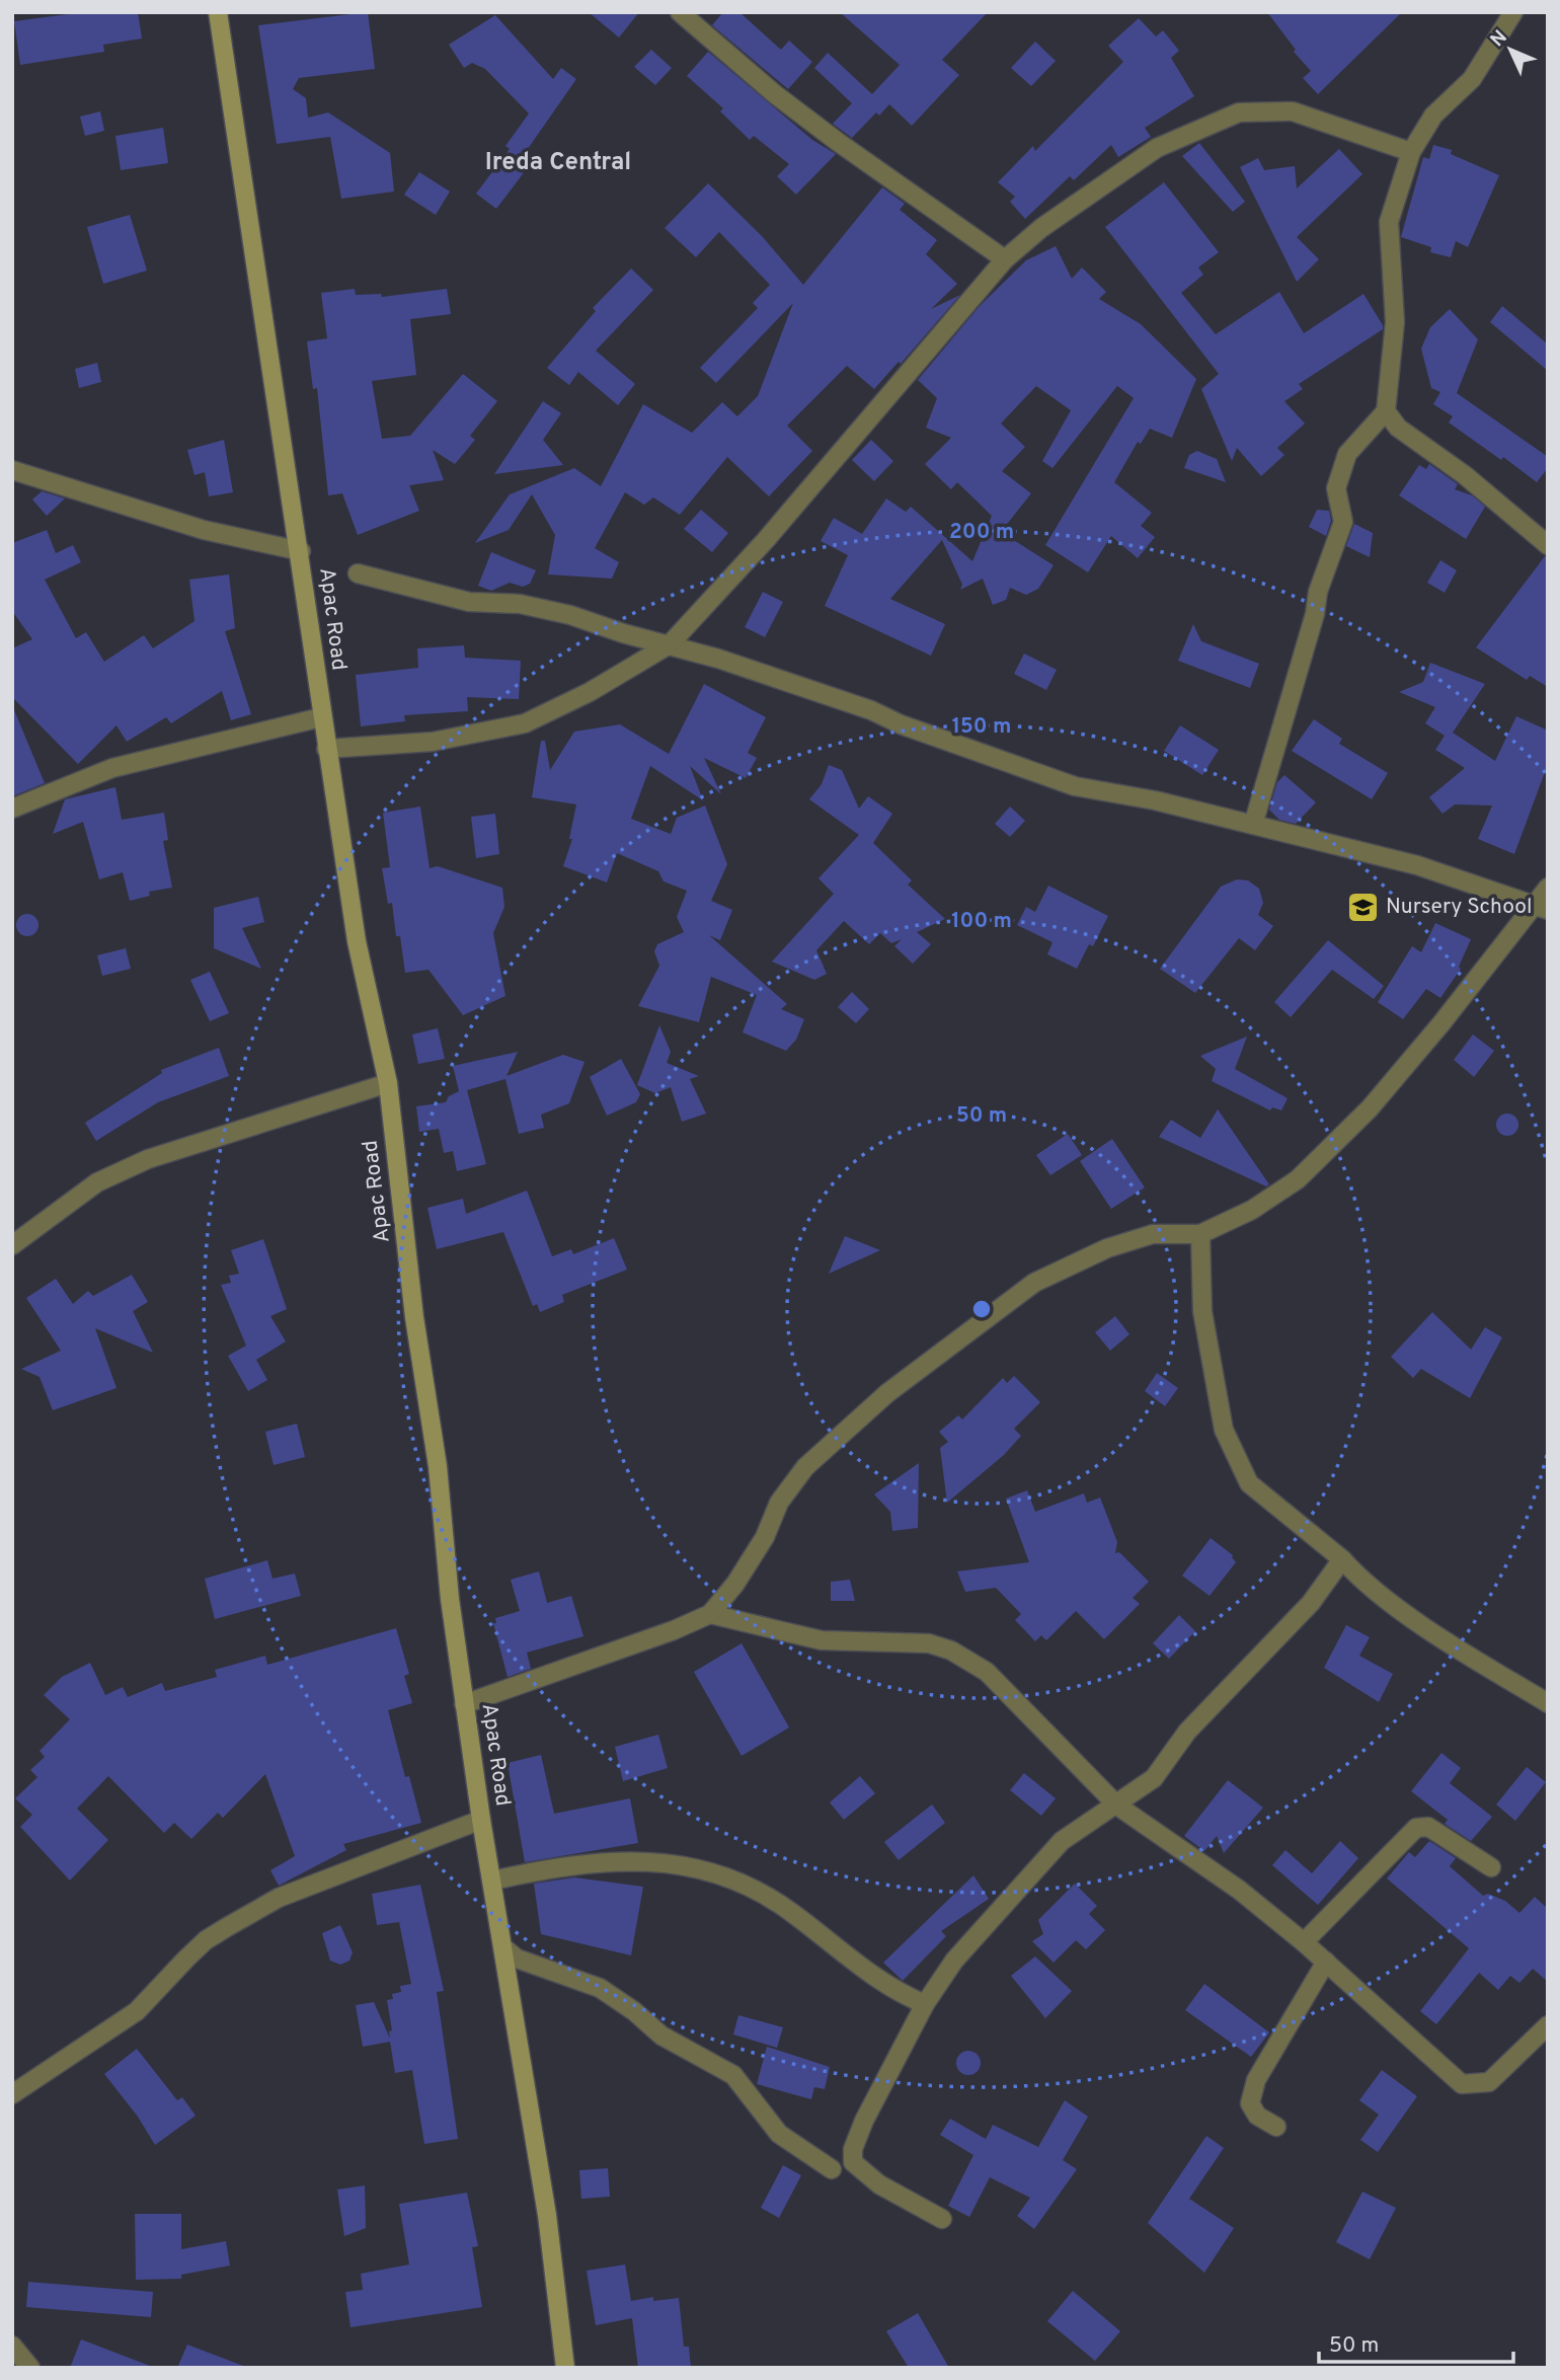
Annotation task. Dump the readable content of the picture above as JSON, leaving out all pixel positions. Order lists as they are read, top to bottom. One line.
{"streets":{"main road":["Apac Road"]},"districts":["Ireda Central"],"places":{"school or university":["Nursery School"]},"scale_bar":"50 m","north":"top left","rings":["200 m","150 m","100 m","50 m"]}
